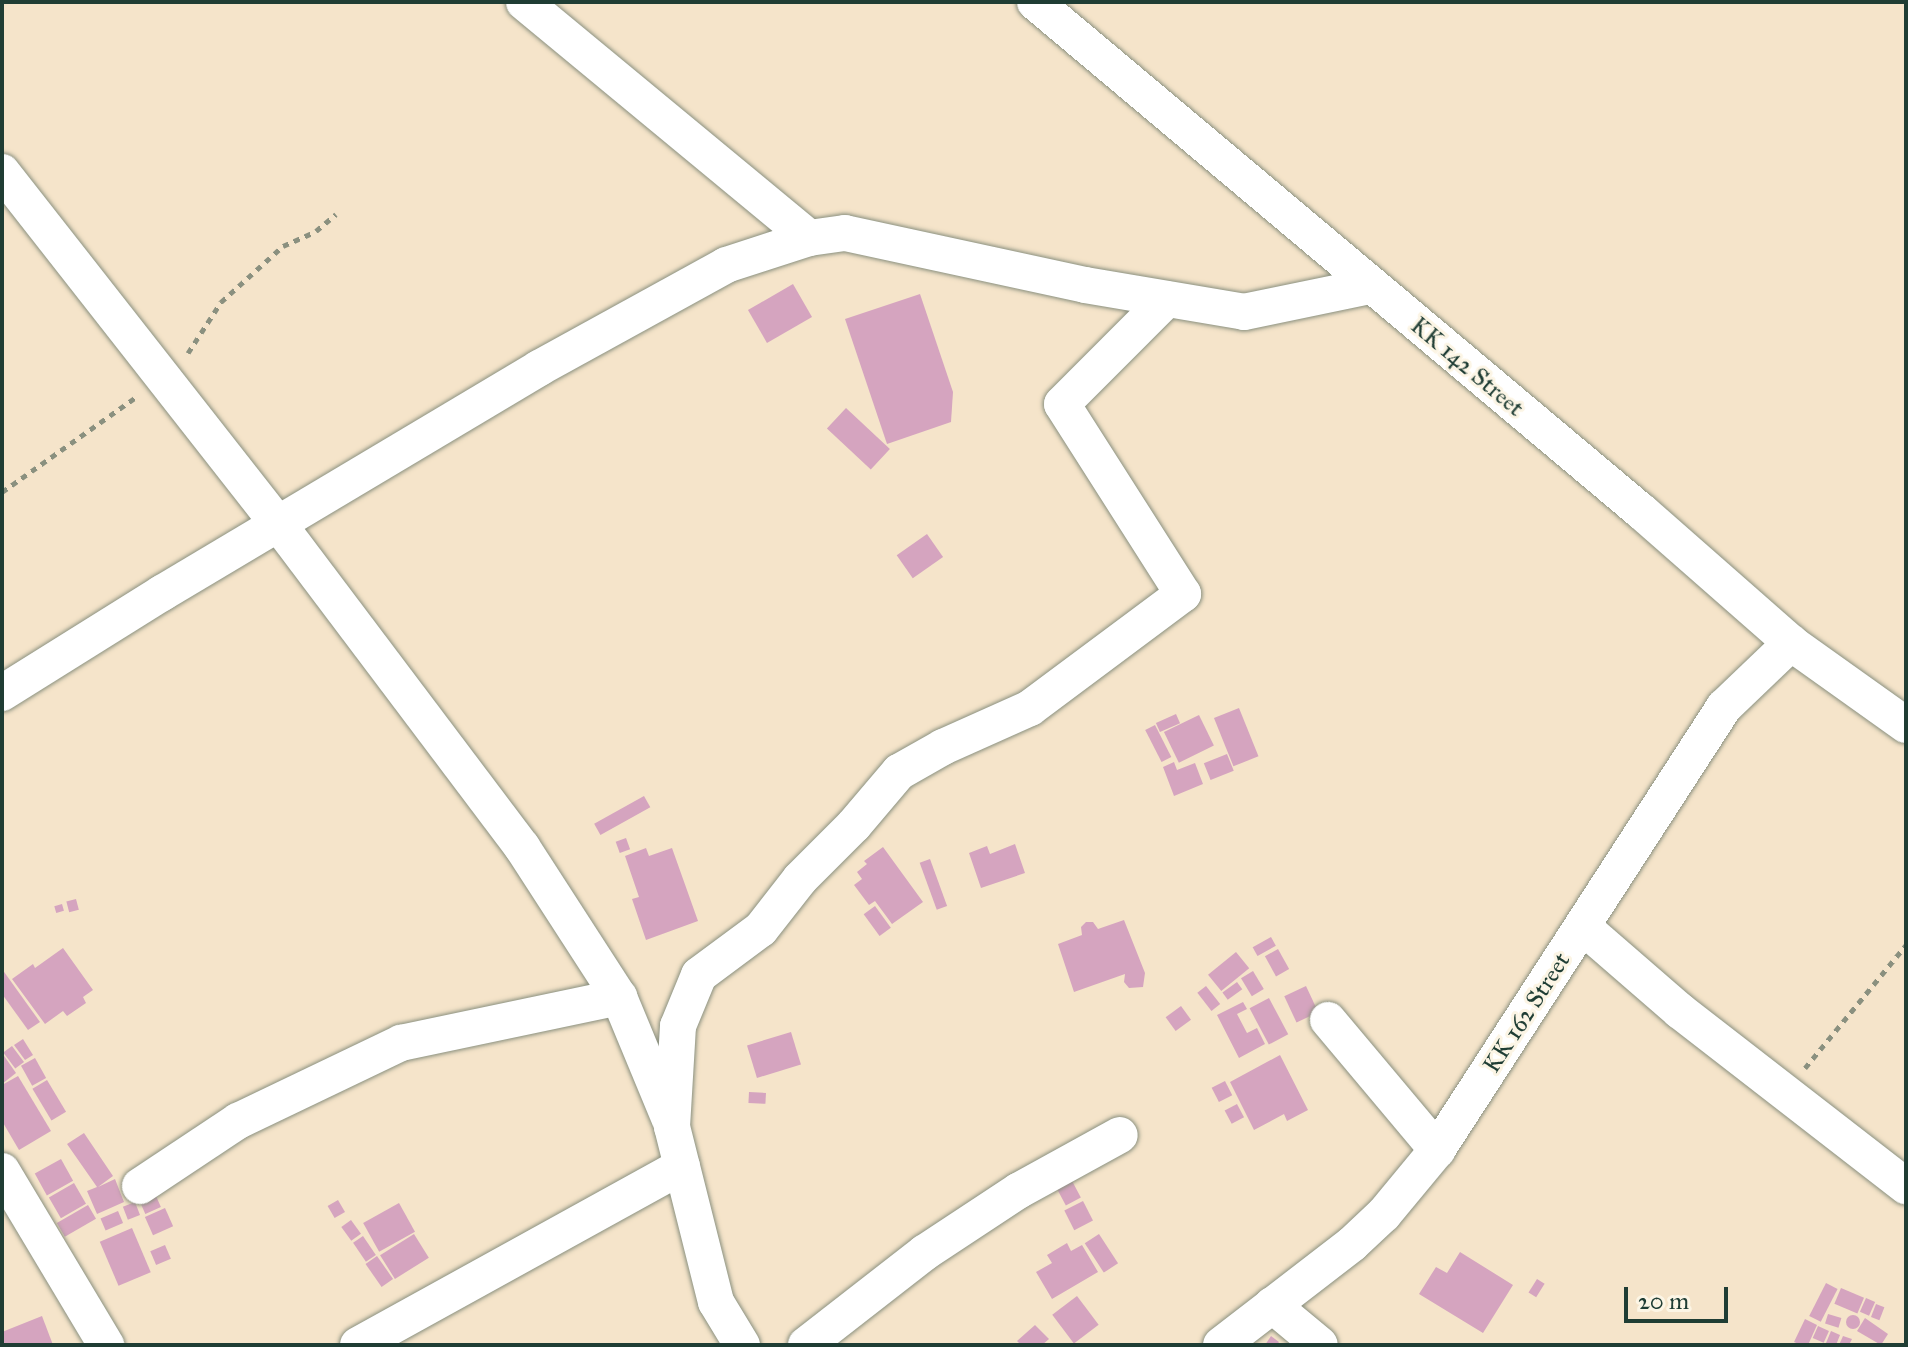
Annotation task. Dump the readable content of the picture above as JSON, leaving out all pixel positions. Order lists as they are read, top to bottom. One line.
{"streets":{"street":["KK 142 Street","KK 162 Street"]},"crossings":[["KK 142 Street","KK 162 Street"]],"scale_bar":"20 m"}
